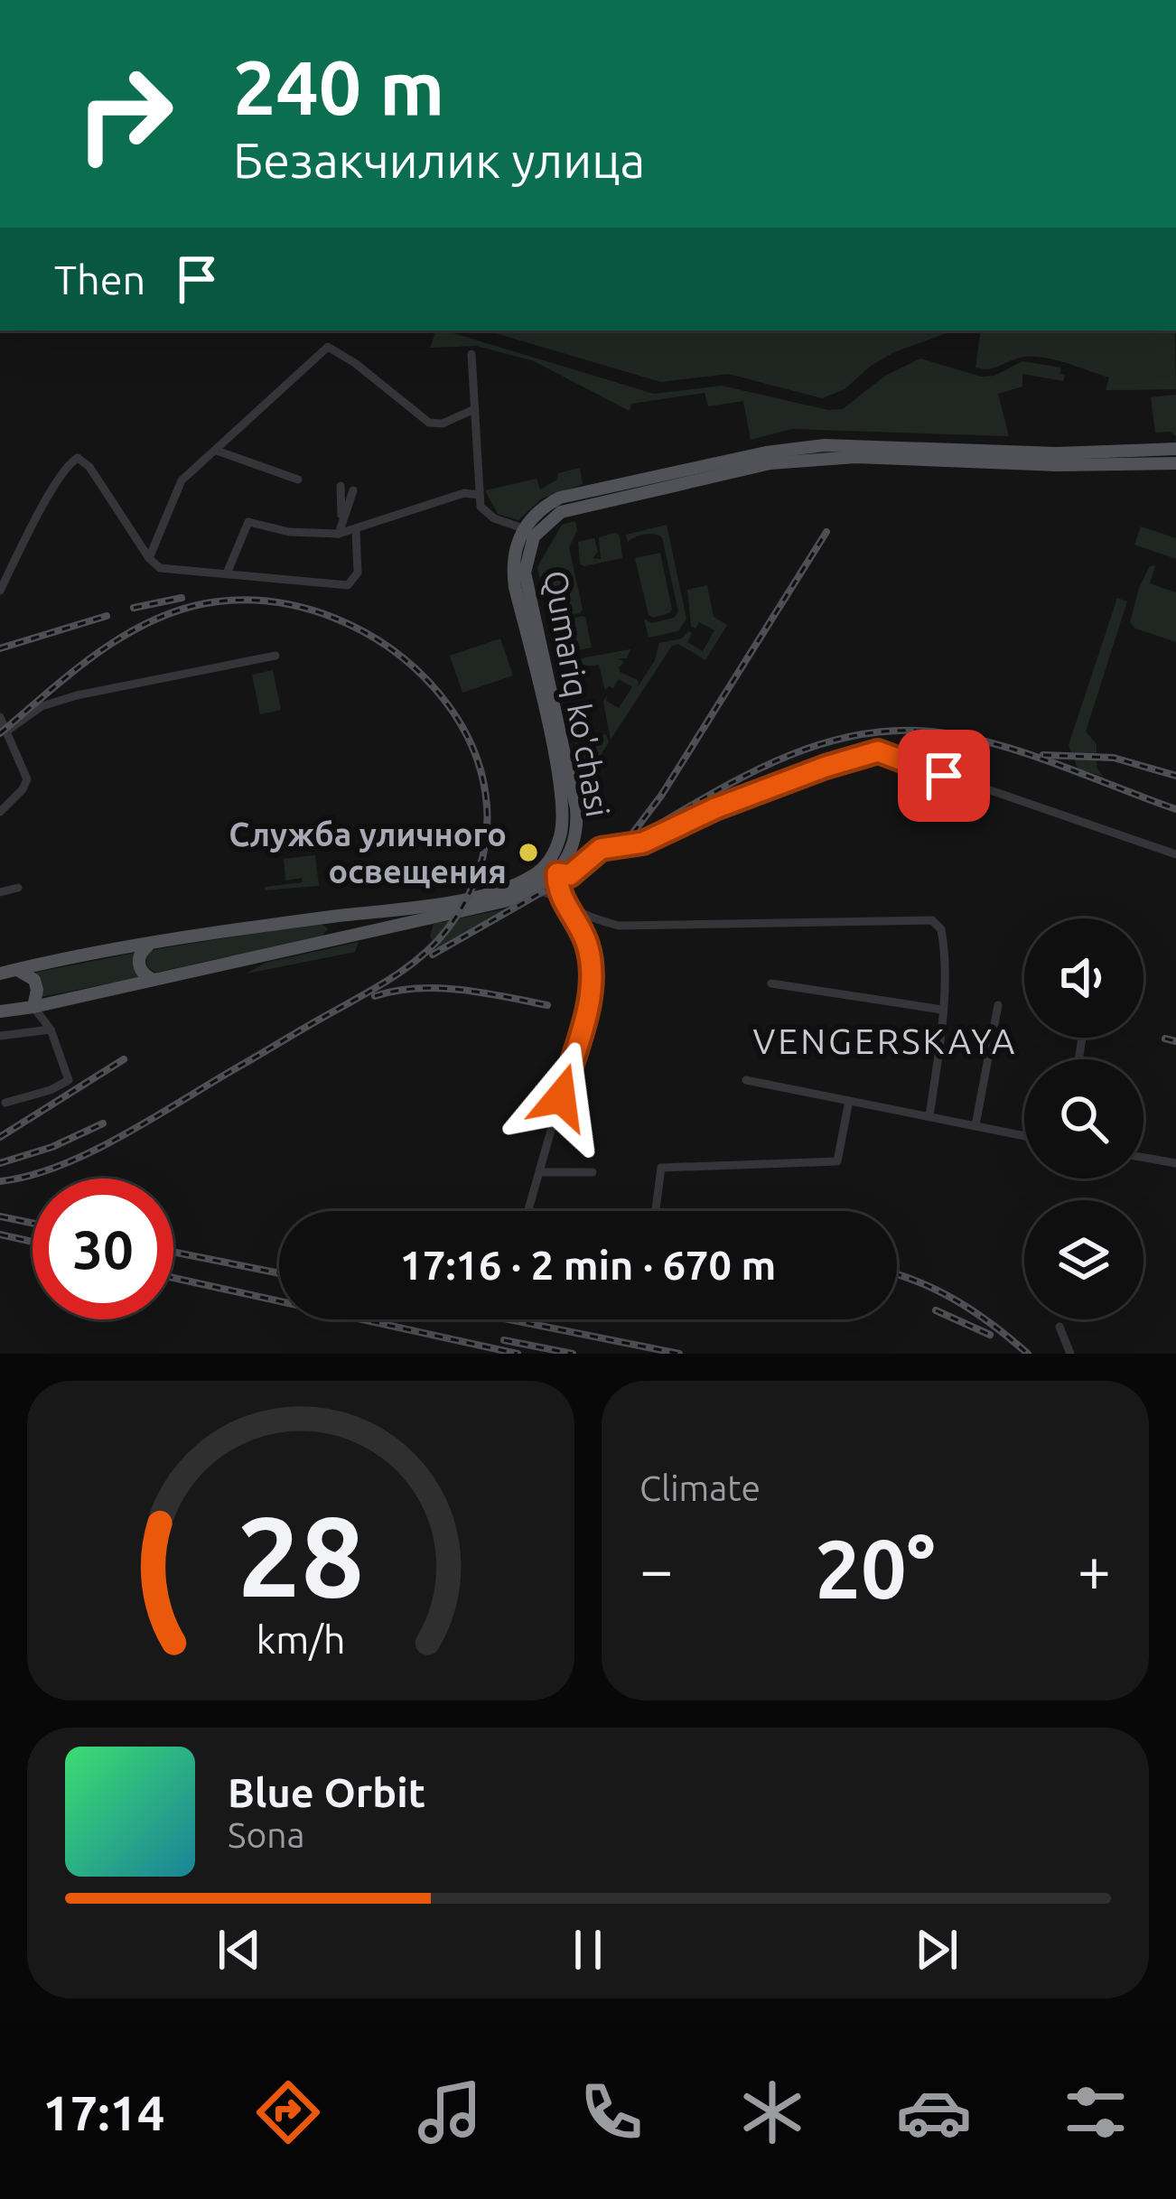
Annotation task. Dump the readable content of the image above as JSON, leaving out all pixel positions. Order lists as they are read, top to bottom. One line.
{"streets":{"main road":["Qumariq ko'chasi"]},"districts":["VENGERSKAYA"],"places":["Служба уличного освещения"],"page":{"turn":["240 m","Безакчилик улица"],"then":"Then","limit":"30","trip":"17:16 · 2 min · 670 m","tile":"Climate","heat":["−","20°","+"],"song":["Blue Orbit","Sona"],"tabs":"17:14","gauge":["28","km/h"]}}
